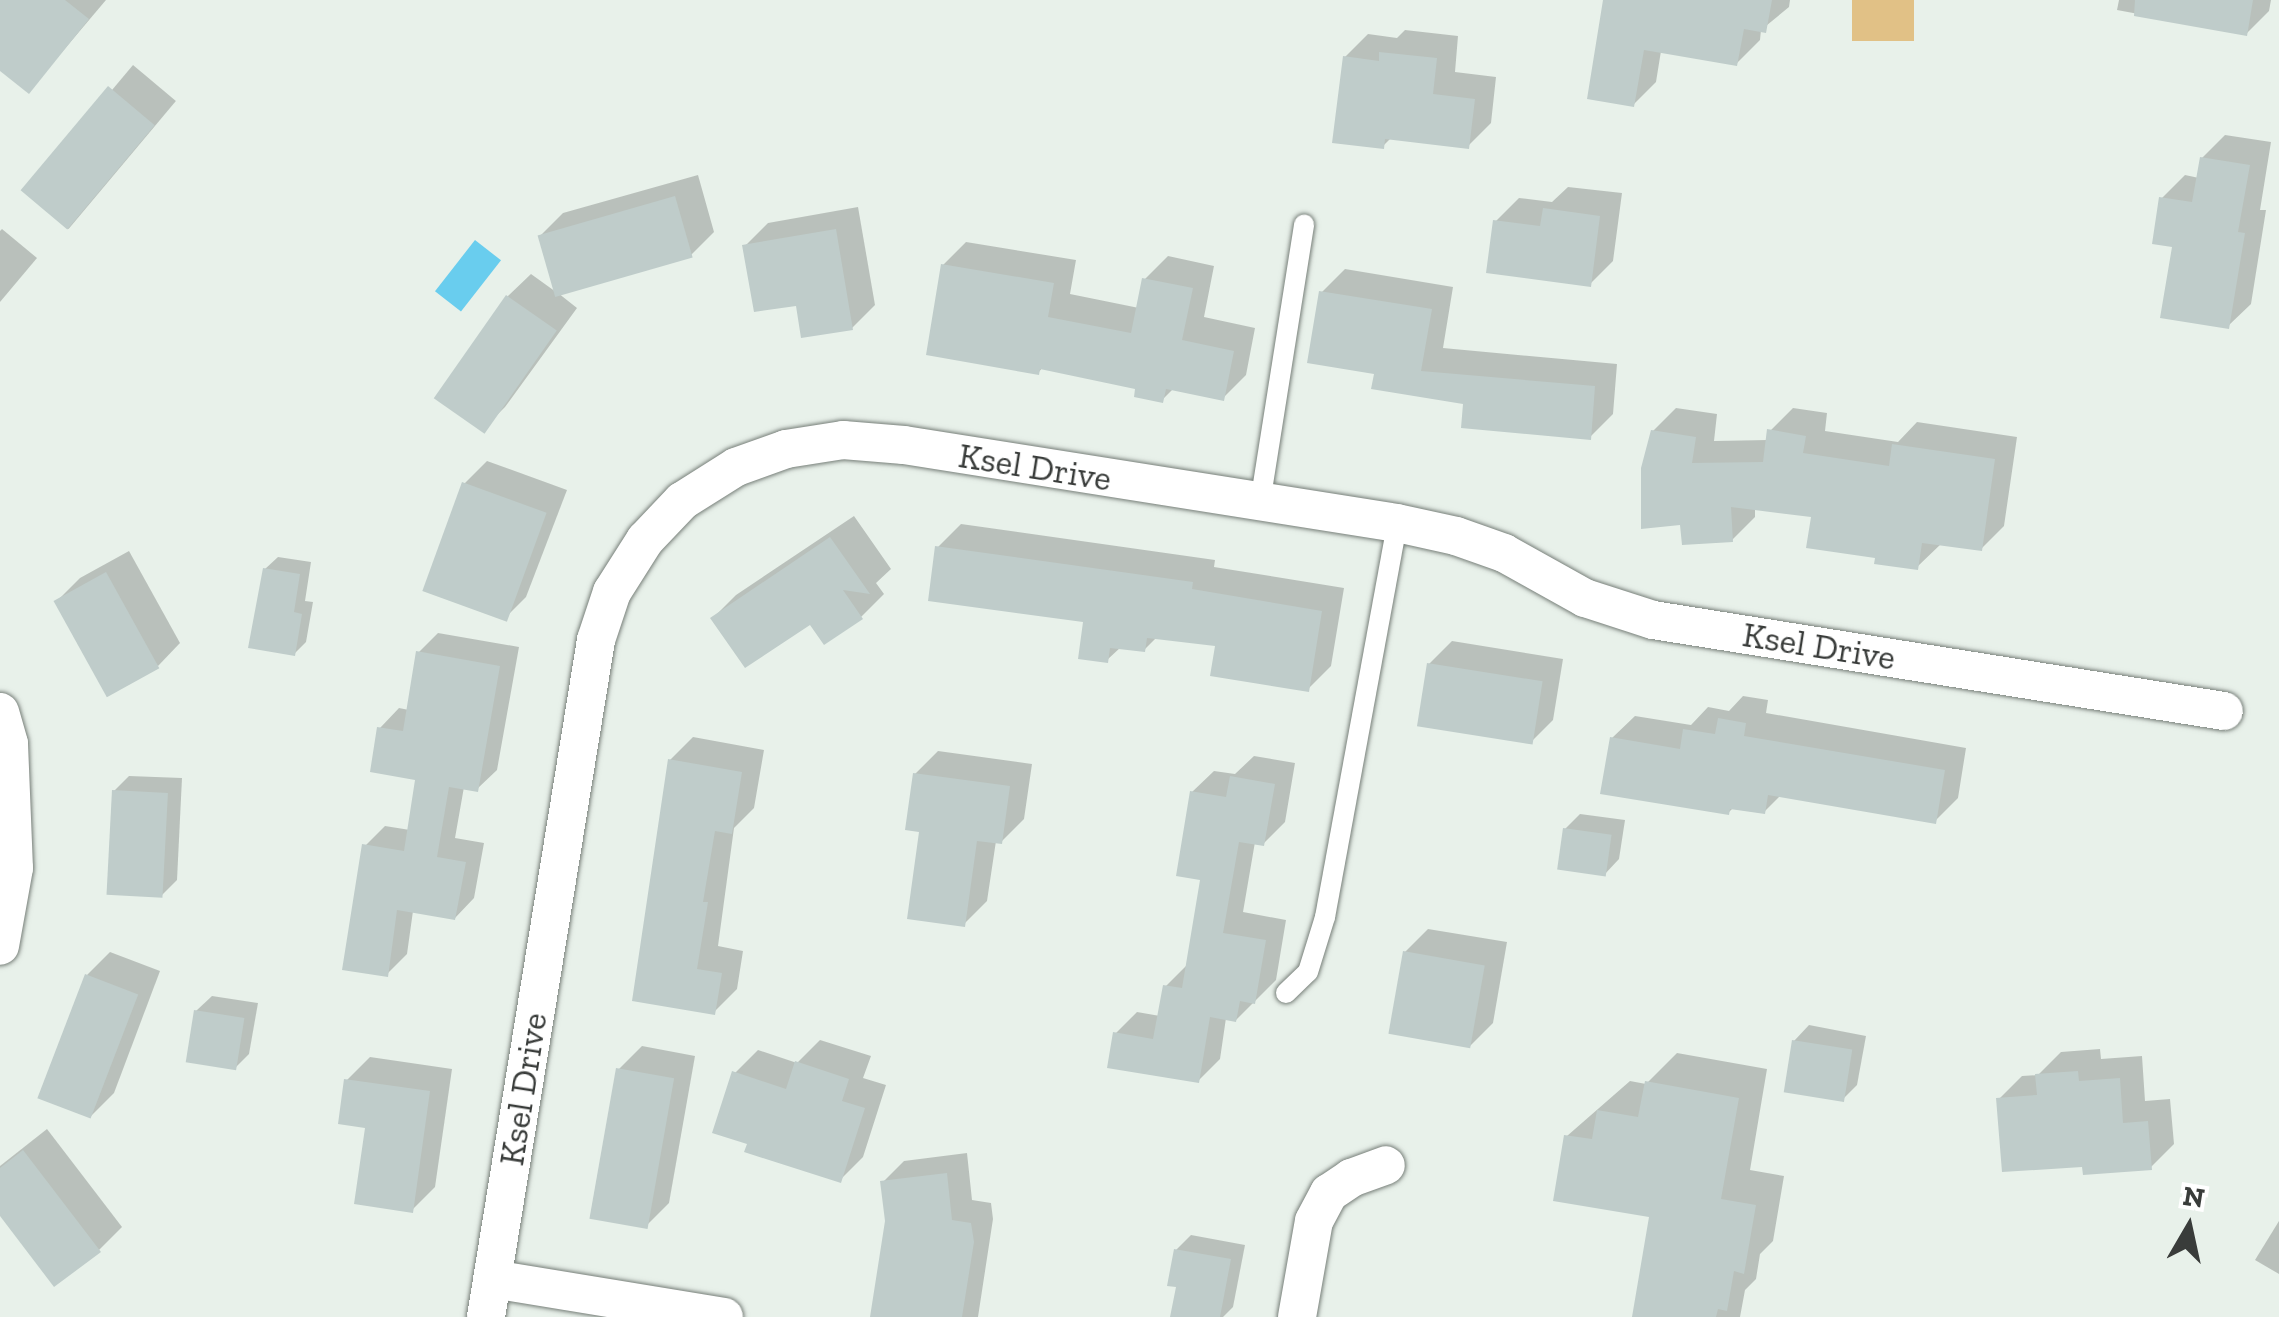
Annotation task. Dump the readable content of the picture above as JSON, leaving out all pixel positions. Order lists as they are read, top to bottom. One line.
{"streets":{"street":["Ksel Drive"]},"north":"top"}
